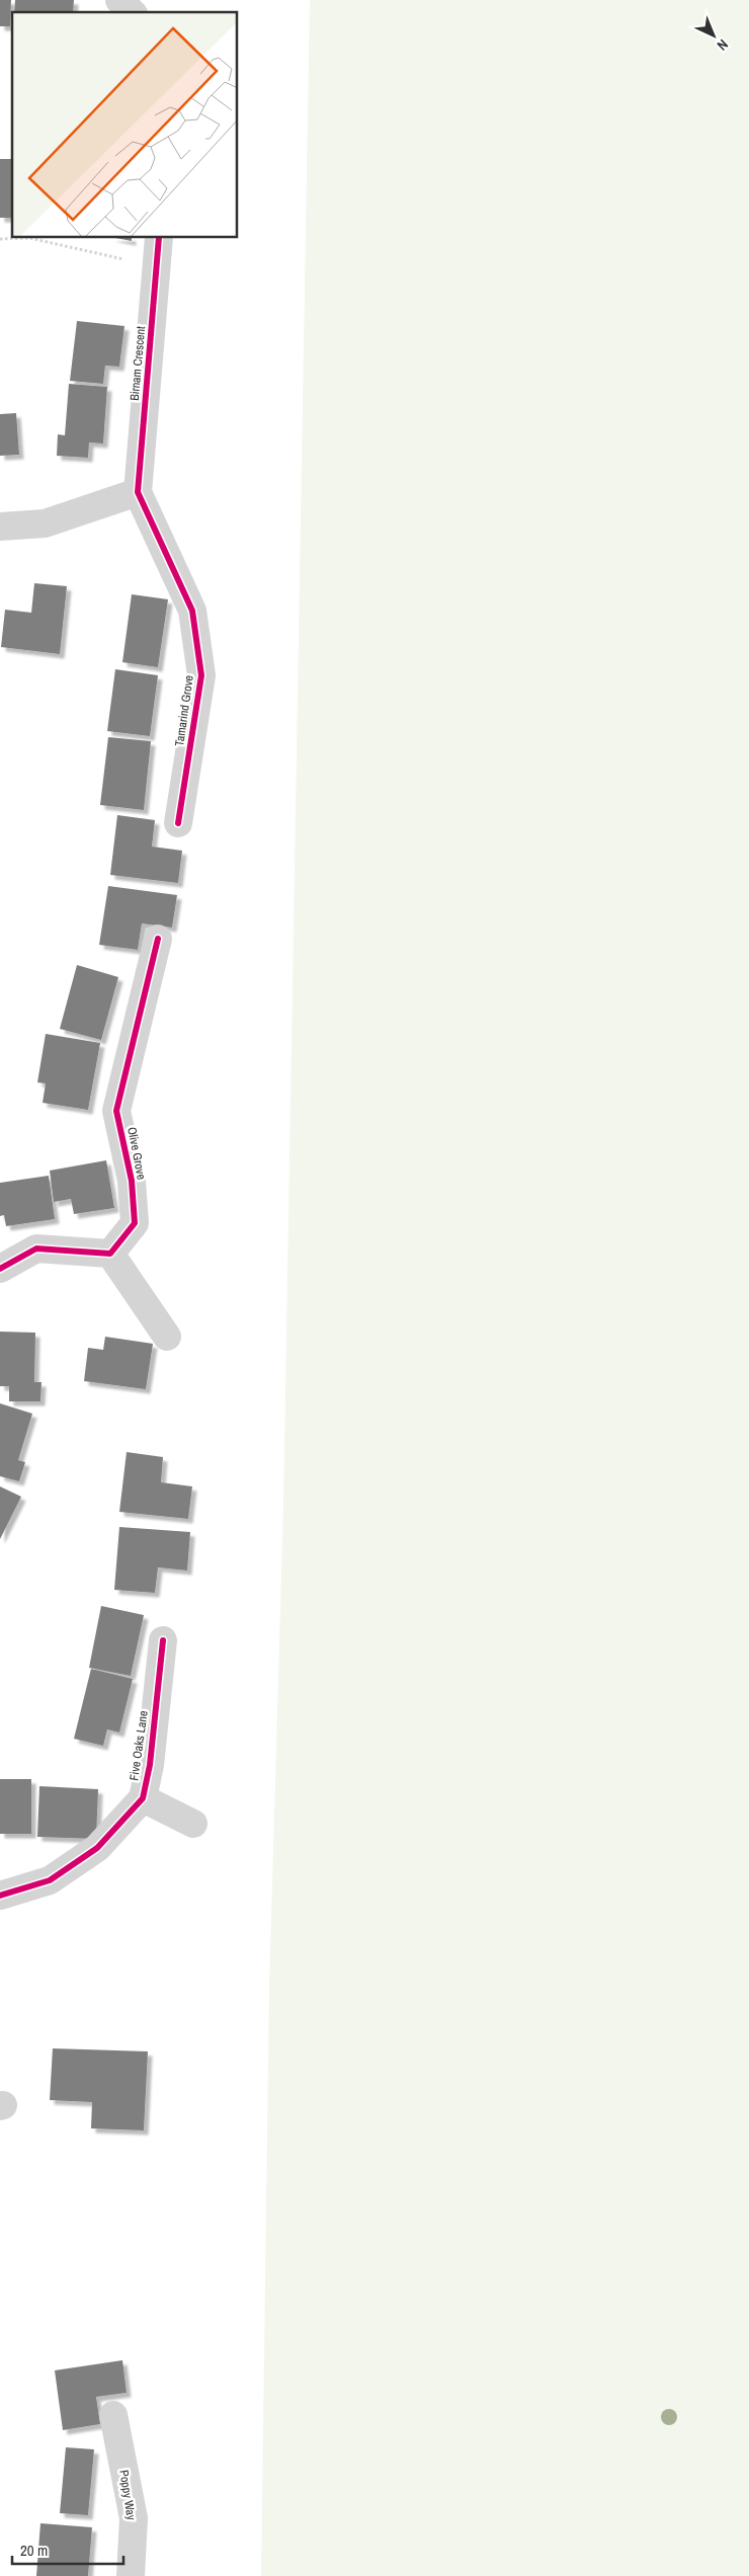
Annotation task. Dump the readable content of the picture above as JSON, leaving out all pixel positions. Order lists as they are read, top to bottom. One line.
{"streets":{"street":["Birnam Crescent","Tamarind Grove","Olive Grove","Five Oaks Lane","Poppy Way"]},"crossings":[["Birnam Crescent","Tamarind Grove"]],"scale_bar":"20 m","north":"bottom right"}
